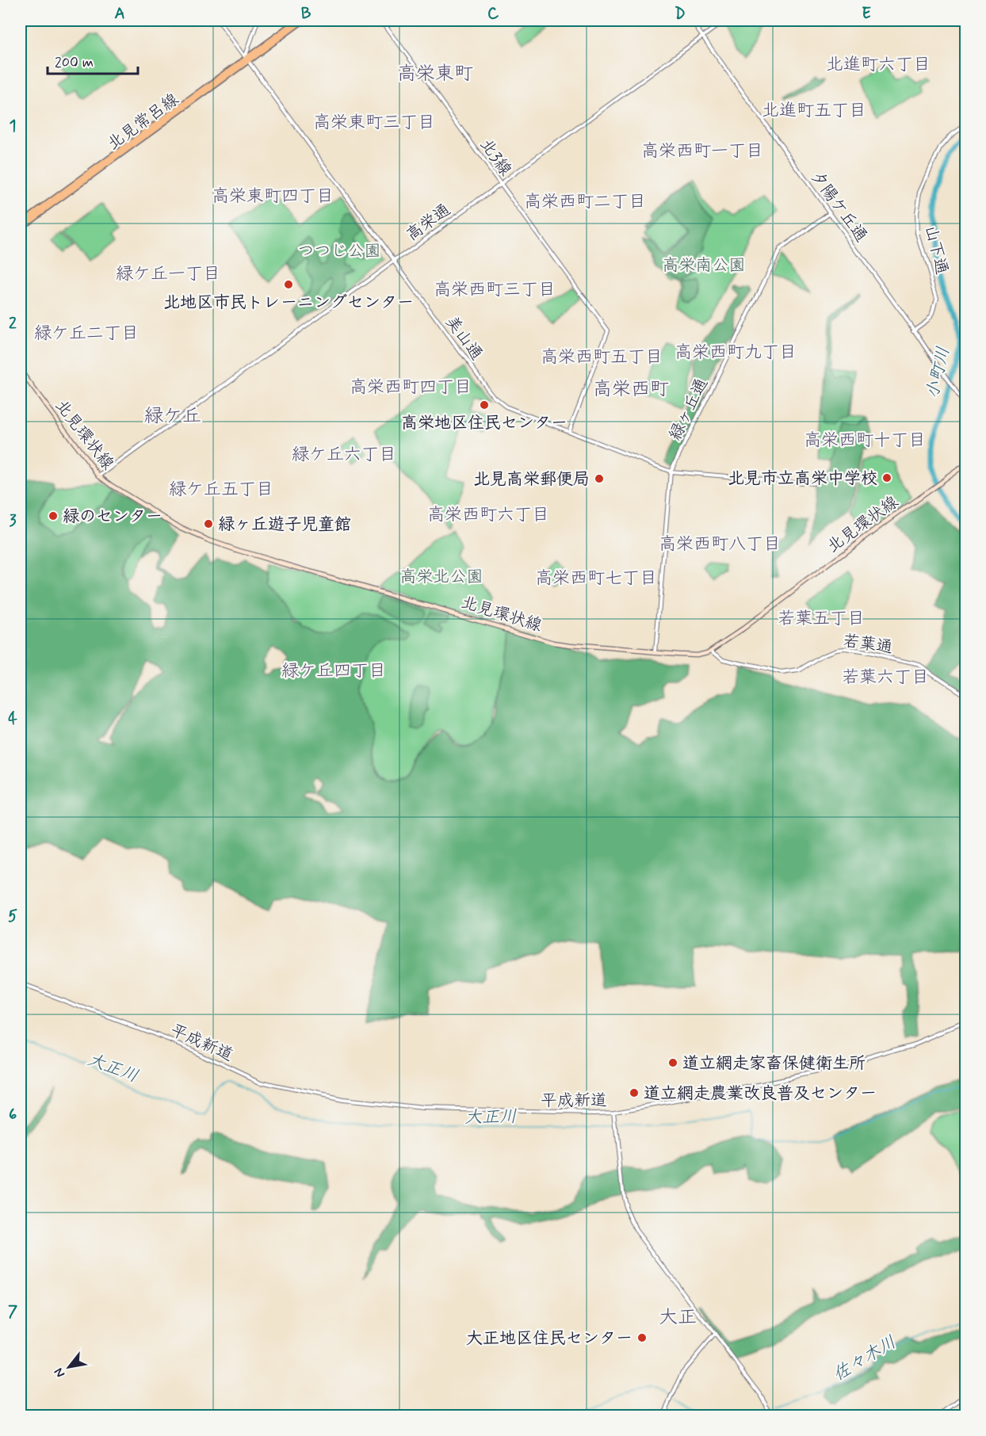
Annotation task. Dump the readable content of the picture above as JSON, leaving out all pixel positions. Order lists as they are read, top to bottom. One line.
{"streets":{"main road":["北見常呂線","北見環状線"],"street":["北3線","夕陽ケ丘通","高栄通","山下通","美山通","緑ヶ丘通","若葉通","平成新道"]},"crossings":[["北見常呂線","美山通"],["北3線","高栄通"],["北3線","美山通"],["夕陽ケ丘通","高栄通"],["夕陽ケ丘通","山下通"],["夕陽ケ丘通","緑ヶ丘通"],["高栄通","美山通"],["高栄通","北見環状線"],["美山通","緑ヶ丘通"],["緑ヶ丘通","北見環状線"],["北見環状線","若葉通"]],"districts":["北進町六丁目","高栄東町","北進町五丁目","高栄東町三丁目","高栄西町一丁目","高栄東町四丁目","高栄西町二丁目","緑ケ丘一丁目","高栄西町三丁目","緑ケ丘二丁目","高栄西町九丁目","高栄西町五丁目","高栄西町四丁目","高栄西町","緑ケ丘","高栄西町十丁目","緑ケ丘六丁目","緑ケ丘五丁目","高栄西町六丁目","高栄西町八丁目","高栄西町七丁目","若葉五丁目","緑ケ丘四丁目","若葉六丁目","大正"],"water":["小町川","大正川","佐々木川"],"parks":["つつじ公園","高栄南公園","高栄北公園"],"places":["北地区市民トレーニングセンター","高栄地区住民センター","北見市立高栄中学校","北見高栄郵便局","緑のセンター","緑ヶ丘遊子児童館","道立網走家畜保健衛生所","道立網走農業改良普及センター","大正地区住民センター"],"scale_bar":"200 m","north":"bottom left","grid":{"columns":["A","B","C","D","E"],"rows":["1","2","3","4","5","6","7"]}}
